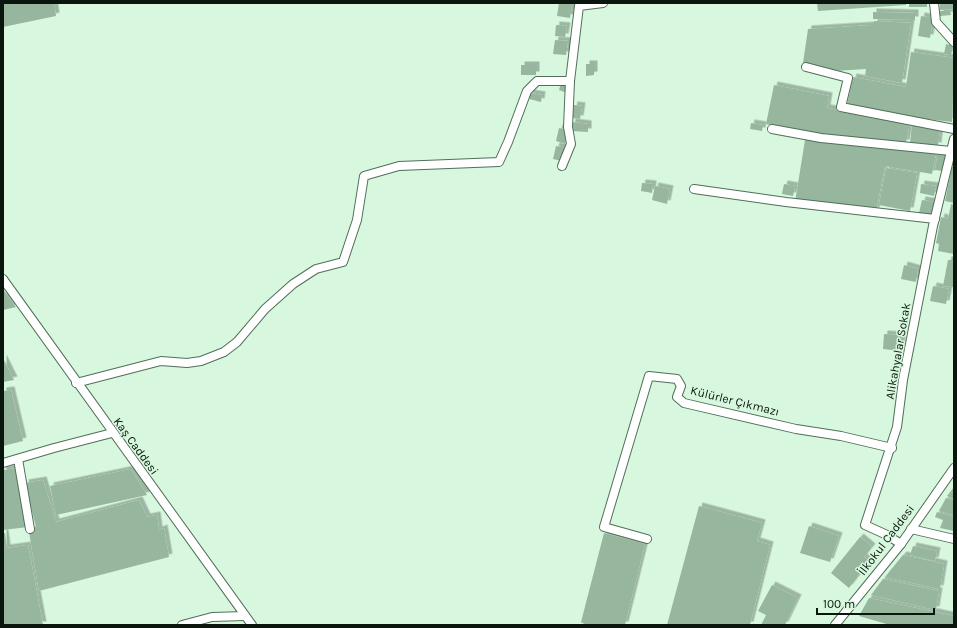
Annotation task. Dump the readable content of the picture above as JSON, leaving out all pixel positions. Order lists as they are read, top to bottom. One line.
{"streets":{"street":["Alikahyalar Sokak","Külürler Çıkmazı","Kaş Caddesi","İlkokul Caddesi"]},"crossings":[["Alikahyalar Sokak","Külürler Çıkmazı"],["Alikahyalar Sokak","İlkokul Caddesi"]],"scale_bar":"100 m"}
